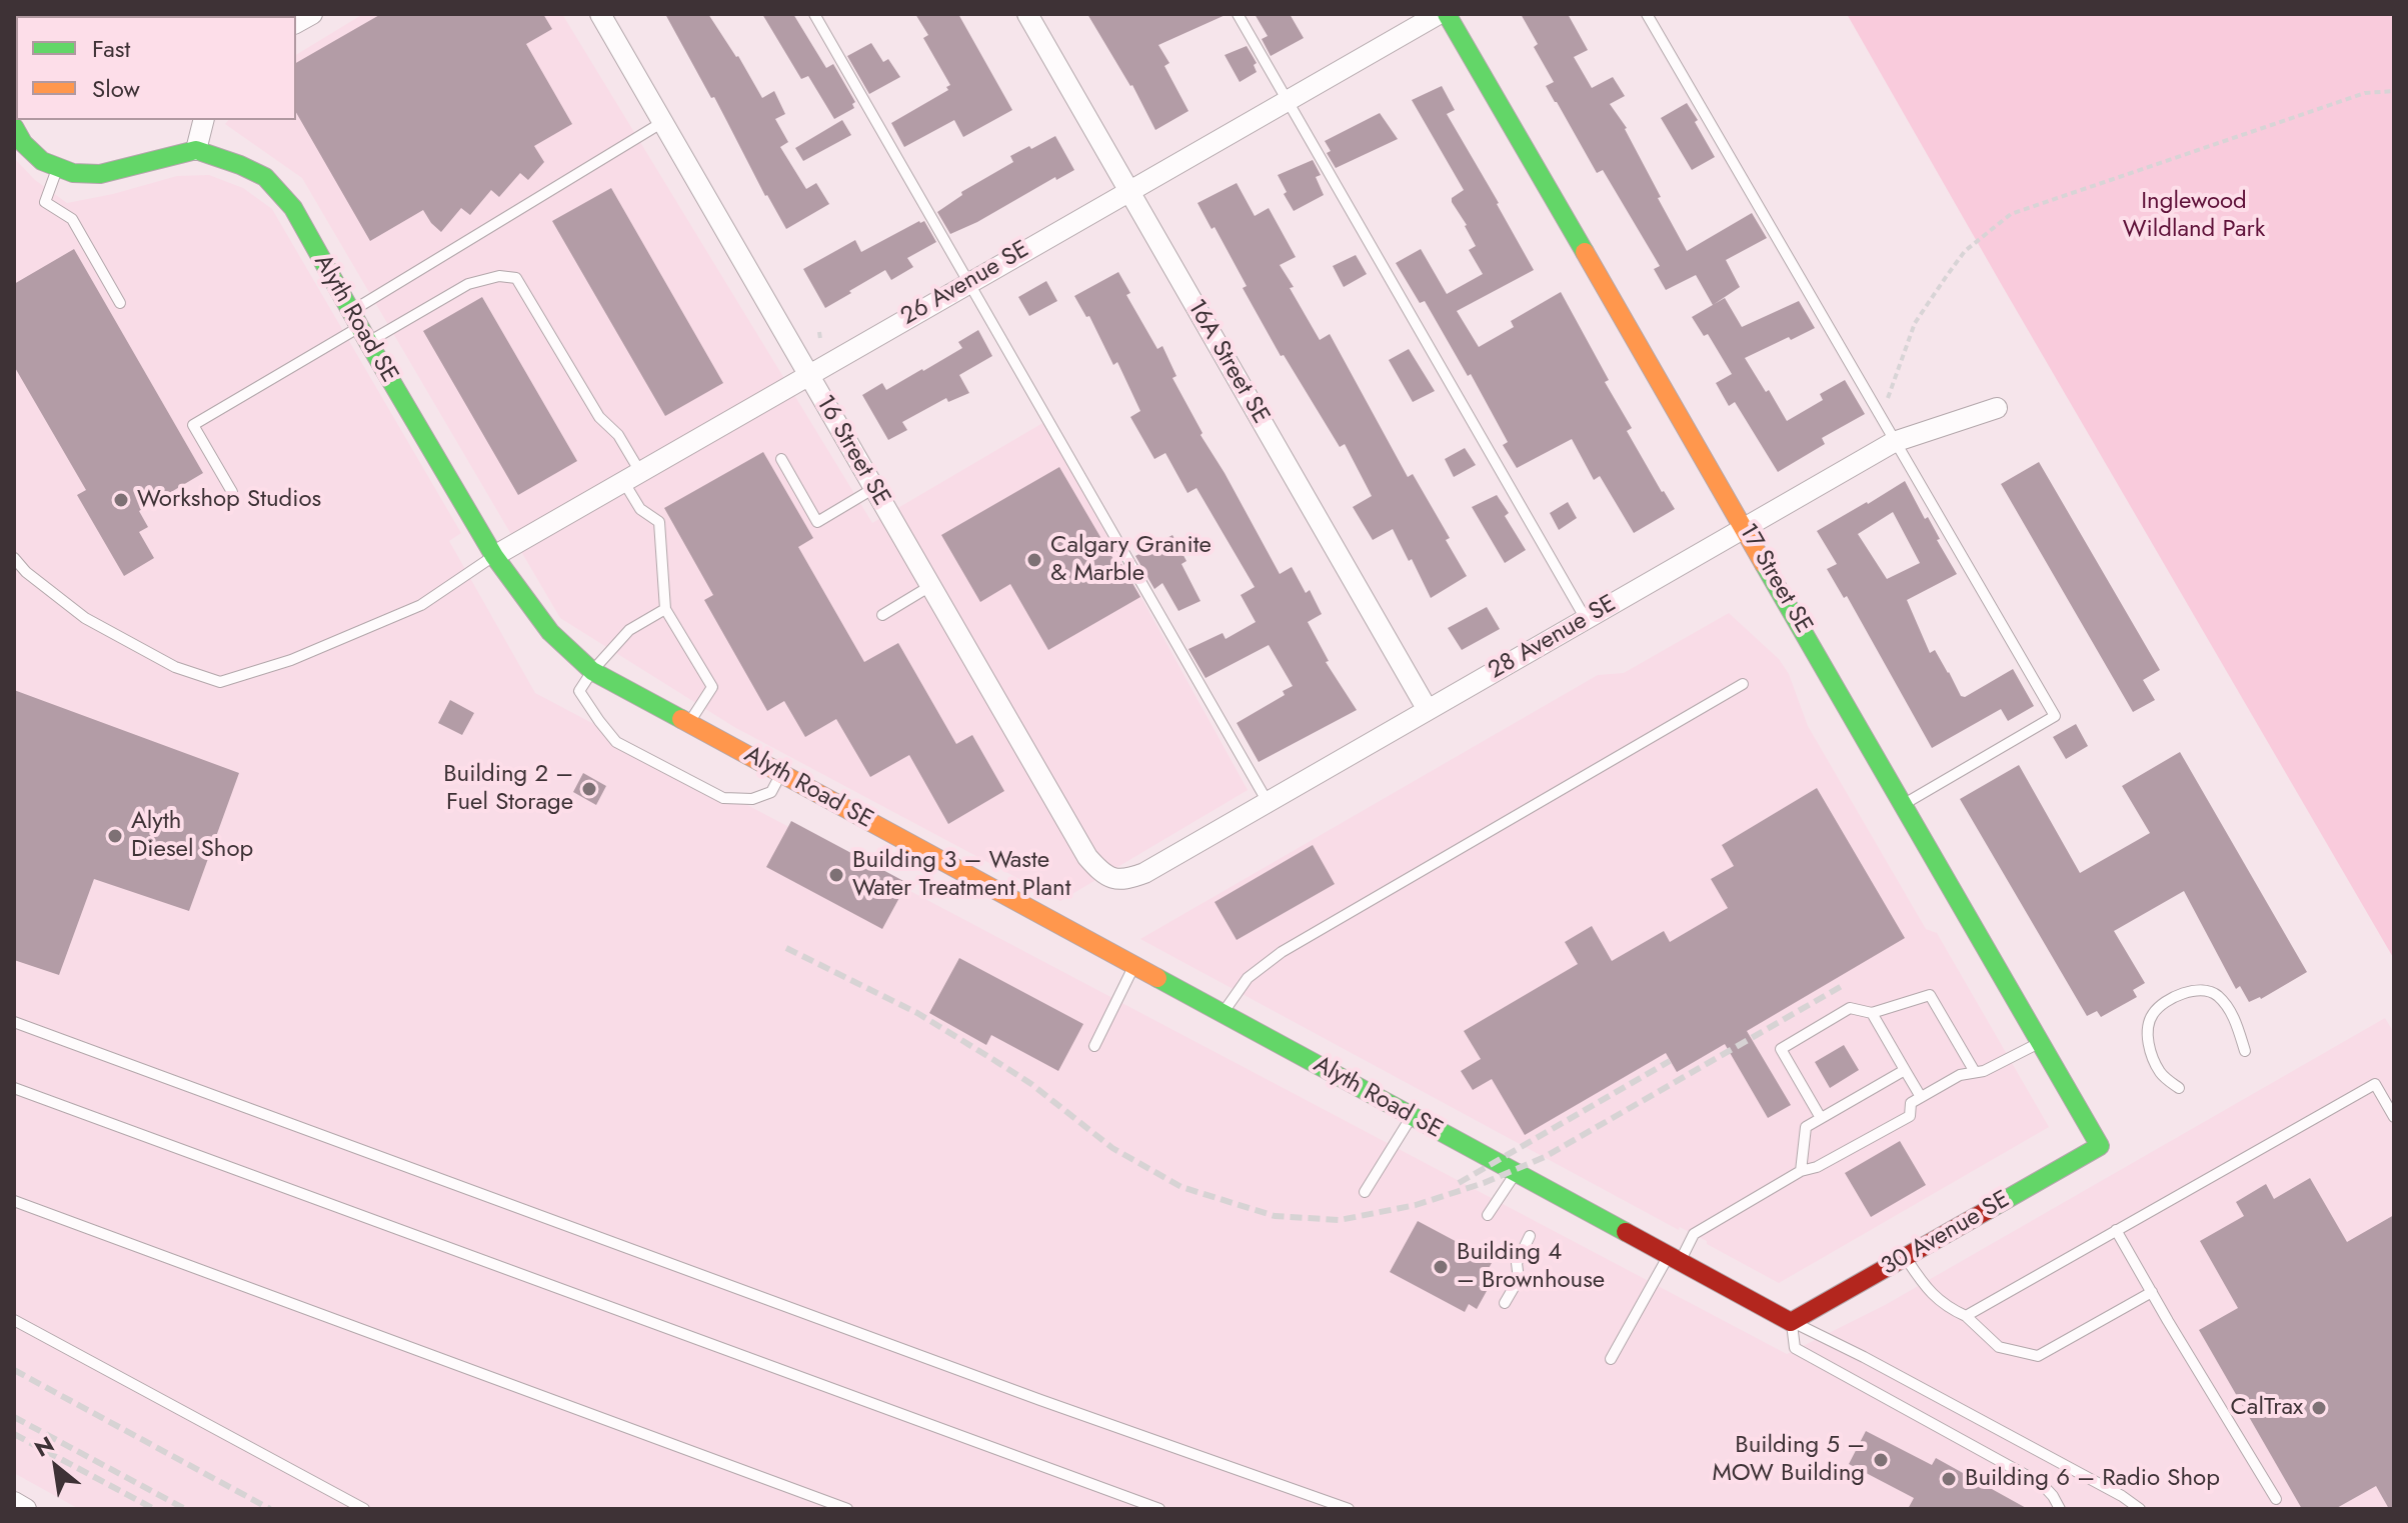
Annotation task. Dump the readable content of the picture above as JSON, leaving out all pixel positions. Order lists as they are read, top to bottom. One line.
{"streets":{"street":["26 Avenue SE","Alyth Road SE","16A Street SE","16 Street SE","17 Street SE","28 Avenue SE","30 Avenue SE"]},"crossings":[["26 Avenue SE","Alyth Road SE"],["26 Avenue SE","16A Street SE"],["26 Avenue SE","16 Street SE"],["Alyth Road SE","30 Avenue SE"],["16A Street SE","28 Avenue SE"],["16 Street SE","28 Avenue SE"],["17 Street SE","28 Avenue SE"],["17 Street SE","30 Avenue SE"]],"parks":["Inglewood Wildland Park"],"places":["Workshop Studios","Calgary Granite & Marble","Building 2 – Fuel Storage","Alyth Diesel Shop","Building 3 – Waste Water Treatment Plant","Building 4 – Brownhouse","CalTrax","Building 5 – MOW Building","Building 6 – Radio Shop"],"legend":["Fast","Slow"],"north":"top left"}
